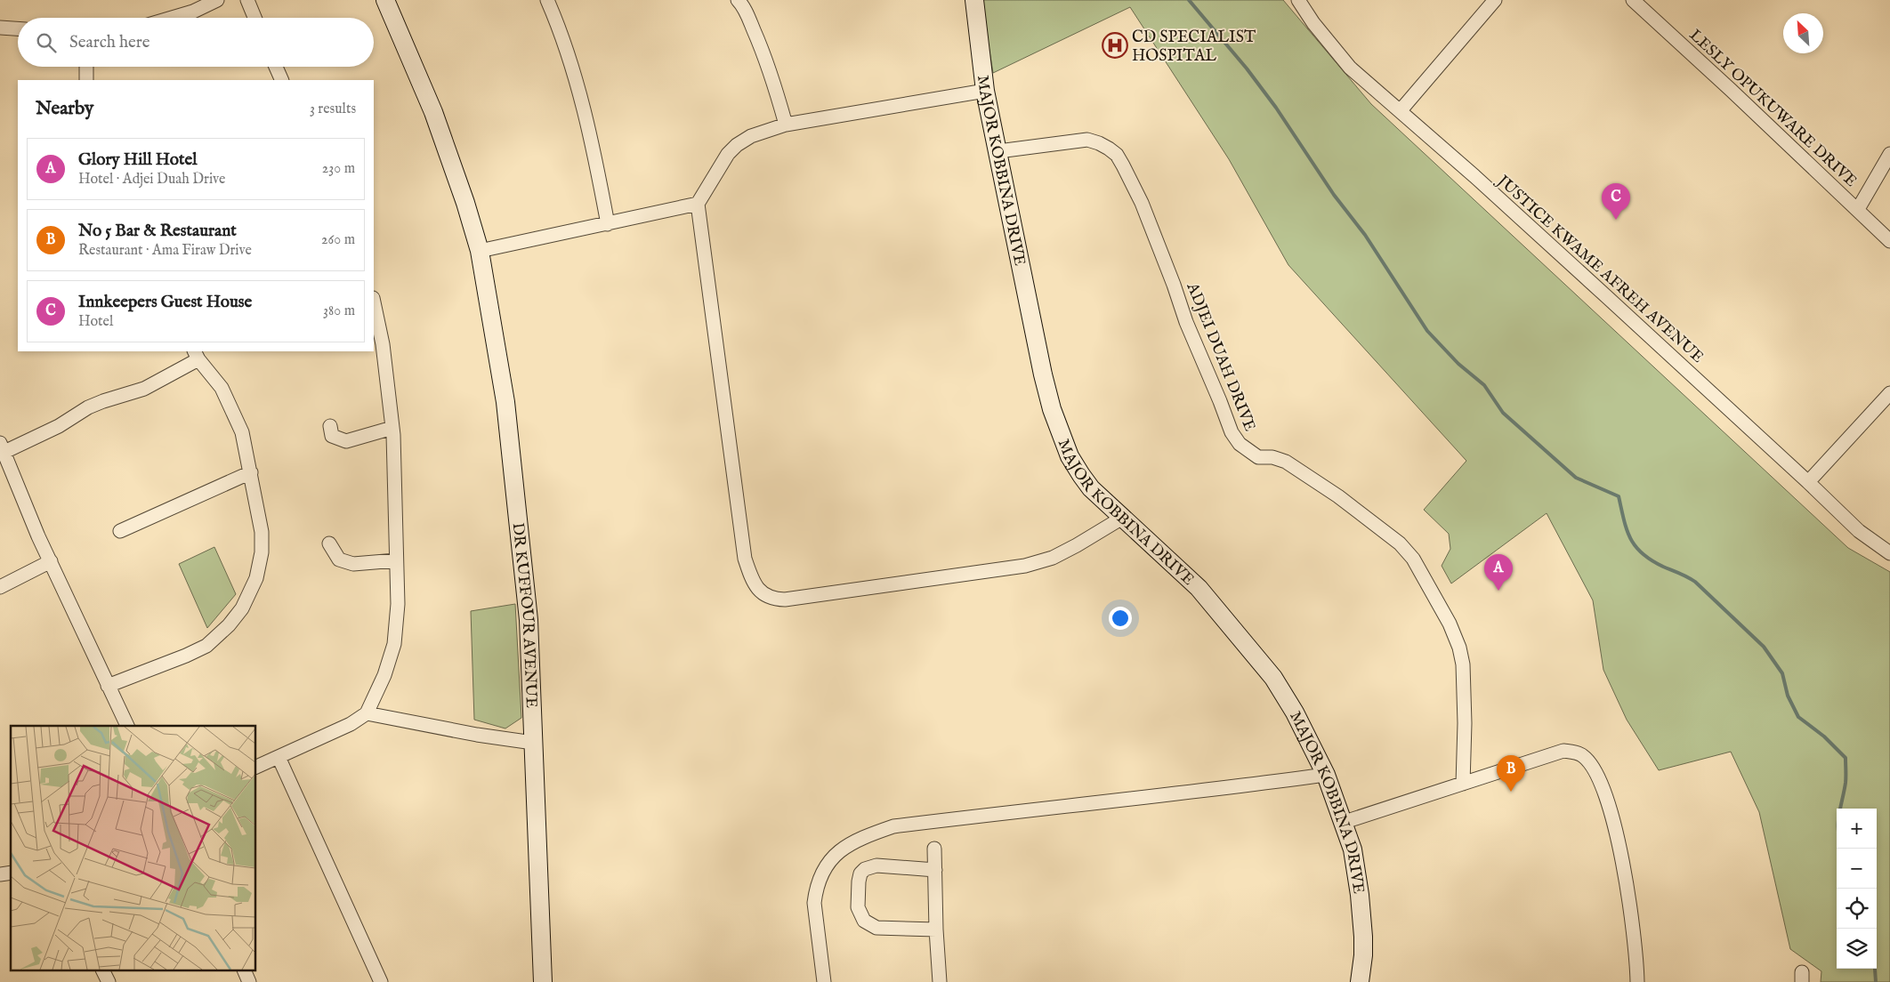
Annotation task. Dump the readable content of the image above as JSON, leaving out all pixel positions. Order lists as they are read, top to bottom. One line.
{"streets":{"street":["LESLY OPUKUWARE DRIVE","MAJOR KOBBINA DRIVE","JUSTICE KWAME AFREH AVENUE","ADJEI DUAH DRIVE","DR KUFFOUR AVENUE"]},"crossings":[["MAJOR KOBBINA DRIVE","ADJEI DUAH DRIVE"]],"places":{"hospital":["CD SPECIALIST HOSPITAL"]},"north":"top left","page":{"search":"Search here","heading":["Nearby","3 results"],"list":[{"mark":"A","name":"Glory Hill Hotel","note":"Hotel · Adjei Duah Drive","value":"230 m"},{"mark":"B","name":"No 5 Bar & Restaurant","note":"Restaurant · Ama Firaw Drive","value":"260 m"},{"mark":"C","name":"Innkeepers Guest House","note":"Hotel","value":"380 m"}],"pins":["C","A","B"],"map_buttons":["+","−"]}}
